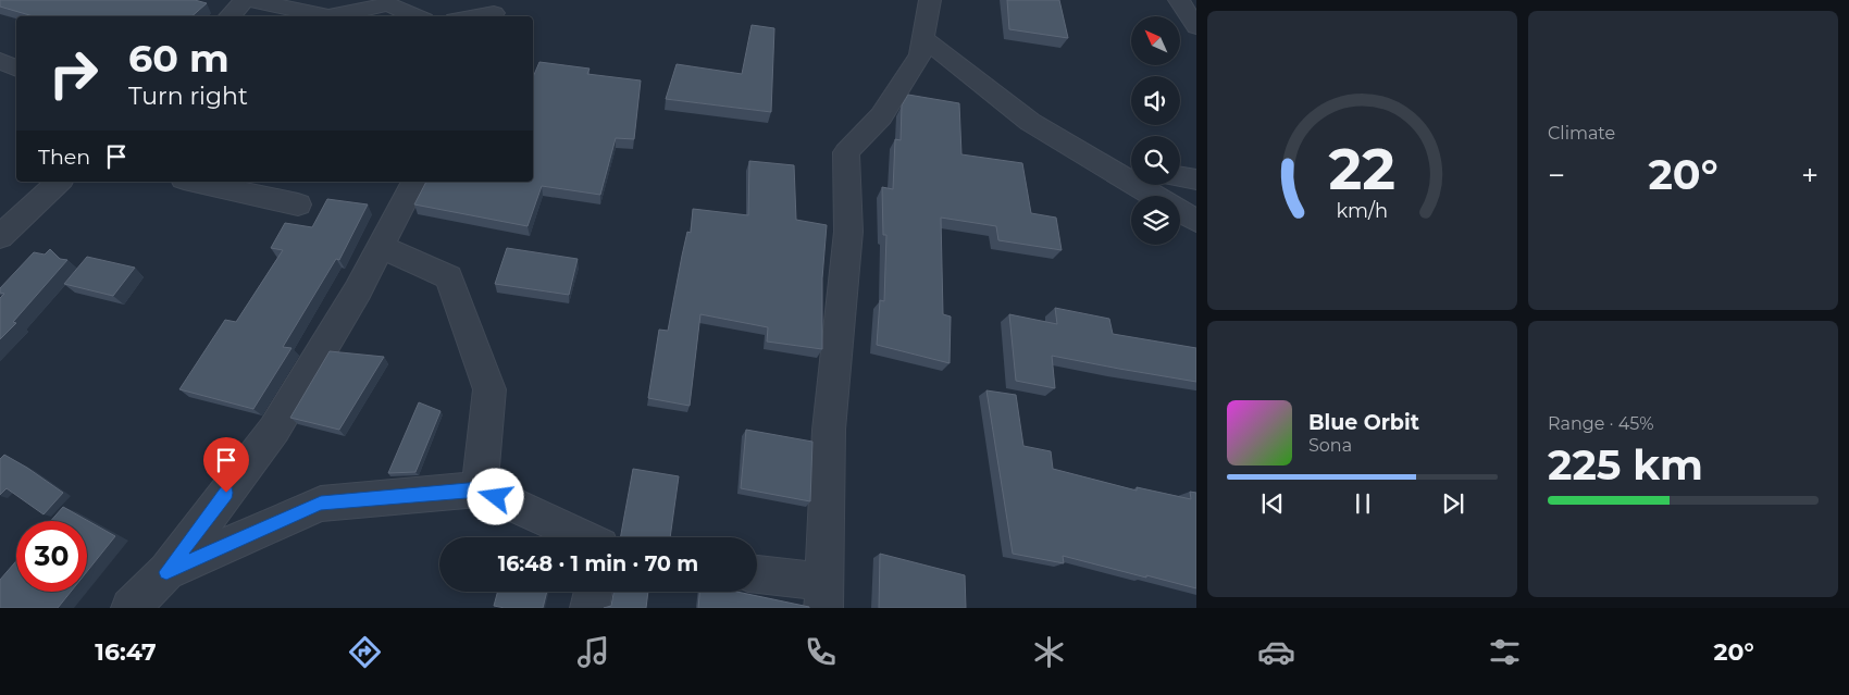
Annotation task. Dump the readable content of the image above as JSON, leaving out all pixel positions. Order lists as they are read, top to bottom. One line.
{"north":"top left","page":{"tile":["Climate",["Range · 45%","225 km"]],"turn":["60 m","Turn right"],"then":"Then","heat":["−","20°","+"],"song":["Blue Orbit","Sona"],"limit":"30","trip":"16:48 · 1 min · 70 m","tabs":["16:47","20°"],"gauge":["22","km/h"]}}
